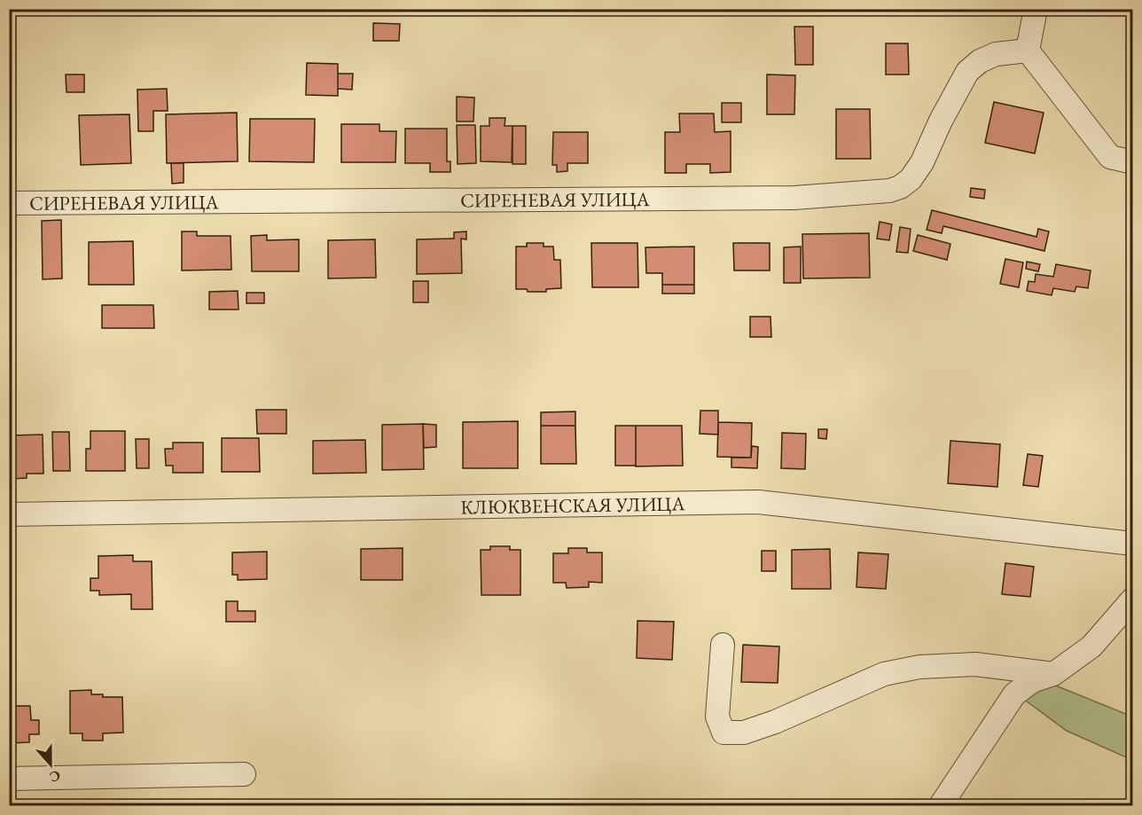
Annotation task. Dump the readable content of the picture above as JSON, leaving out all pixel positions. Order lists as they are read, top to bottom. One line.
{"streets":{"street":["СИРЕНЕВАЯ УЛИЦА","КЛЮКВЕНСКАЯ УЛИЦА"]},"north":"bottom"}
